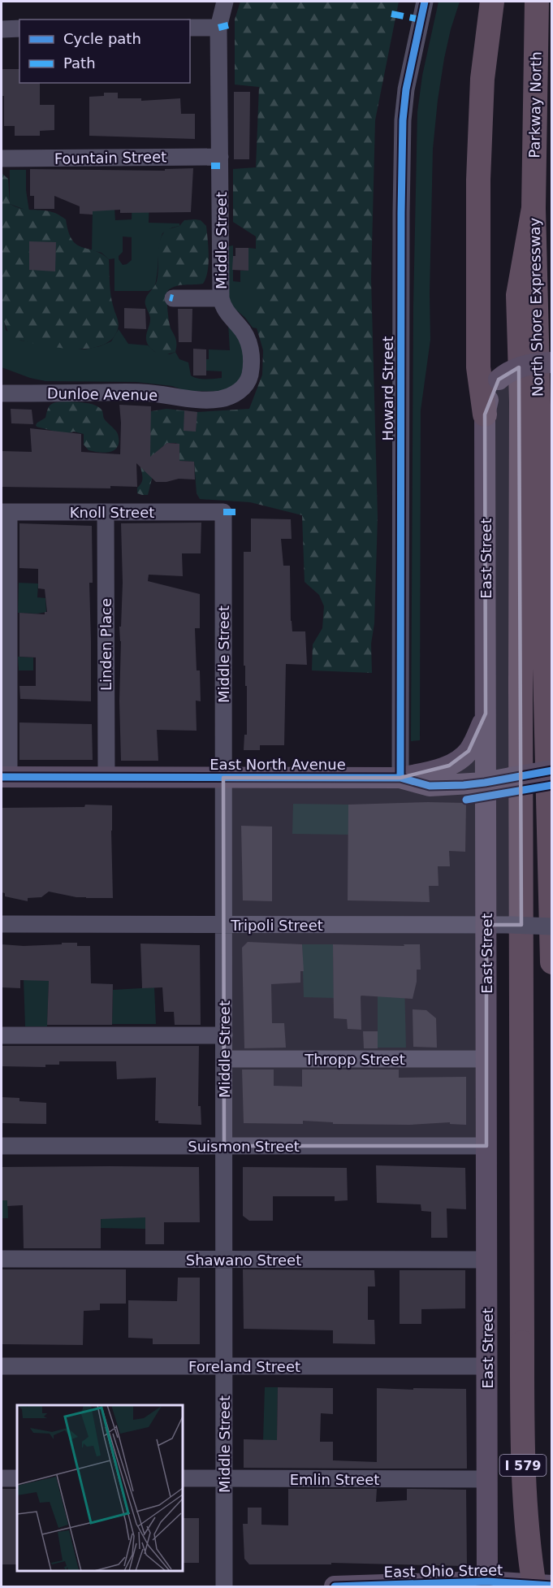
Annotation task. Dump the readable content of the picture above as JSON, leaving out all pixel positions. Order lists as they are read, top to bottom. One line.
{"streets":{"highway":["Parkway North","North Shore Expressway","I 579"],"main road":["East Street","East North Avenue","East Ohio Street"],"street":["Fountain Street","Middle Street","Howard Street","Dunloe Avenue","Knoll Street","Linden Place","Tripoli Street","Thropp Street","Suismon Street","Shawano Street","Foreland Street","Emlin Street"]},"crossings":[["Parkway North","North Shore Expressway"],["Parkway North","I 579"],["Fountain Street","Middle Street"],["Middle Street","Dunloe Avenue"],["Middle Street","Knoll Street"],["Middle Street","East North Avenue"],["Middle Street","Tripoli Street"],["Middle Street","Thropp Street"],["Middle Street","Suismon Street"],["Middle Street","Shawano Street"],["Middle Street","Foreland Street"],["Middle Street","Emlin Street"],["North Shore Expressway","I 579"],["Howard Street","East North Avenue"],["Knoll Street","Linden Place"],["East Street","East North Avenue"],["East Street","Tripoli Street"],["East Street","Thropp Street"],["East Street","Suismon Street"],["East Street","Shawano Street"],["East Street","Foreland Street"],["East Street","Emlin Street"],["East Street","East Ohio Street"],["Linden Place","East North Avenue"],["I 579","East Ohio Street"]],"legend":["Cycle path","Path"]}
